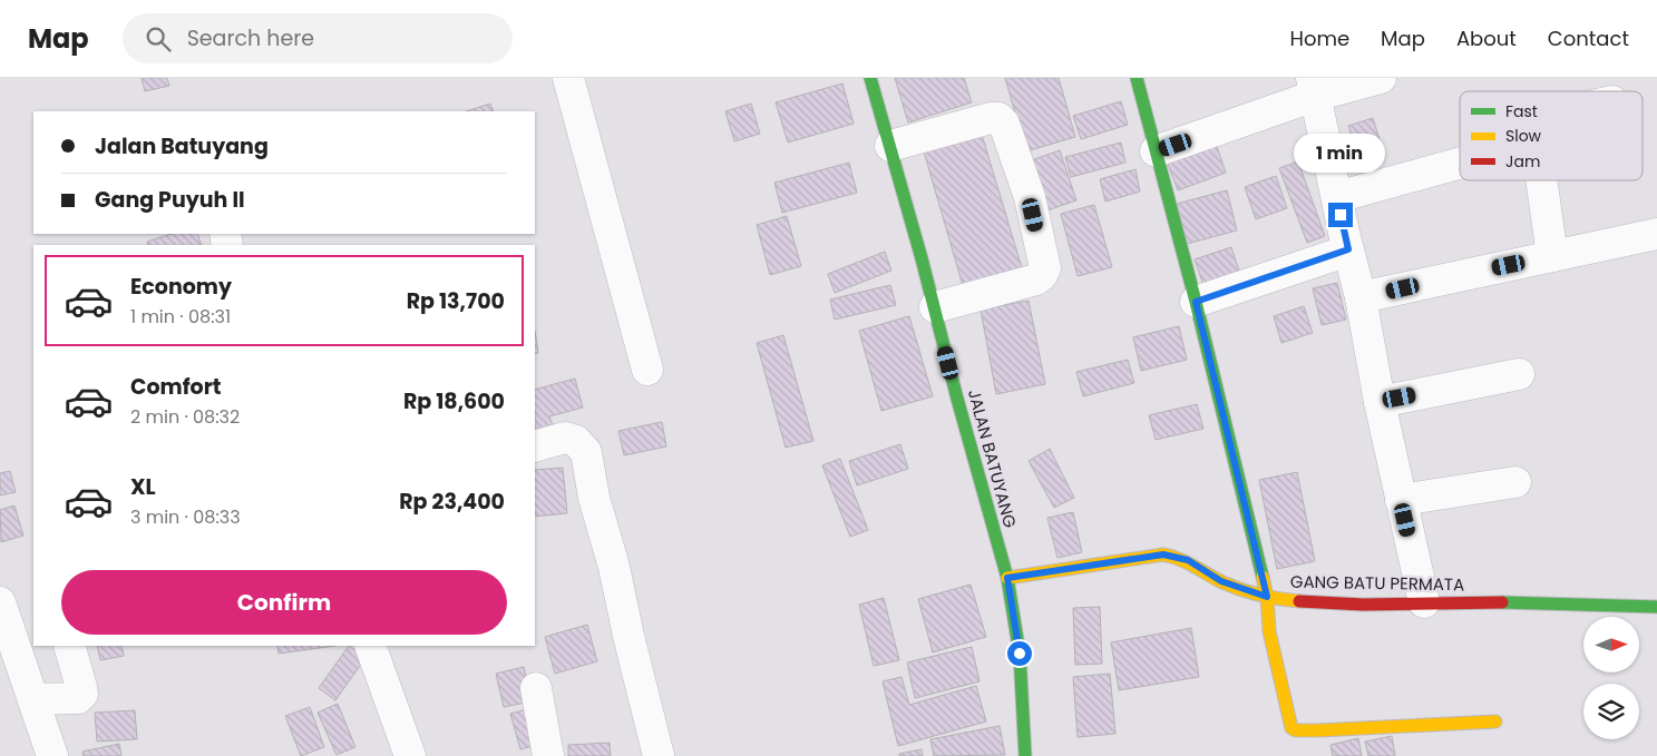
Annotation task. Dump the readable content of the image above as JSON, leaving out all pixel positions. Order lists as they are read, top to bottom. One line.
{"streets":{"street":["JALAN BATUYANG","GANG BATU PERMATA"]},"crossings":[["JALAN BATUYANG","GANG BATU PERMATA"]],"legend":["Fast","Slow","Jam"],"north":"right","page":{"header":"Map","search":"Search here","nav":["Home","Map","About","Contact"],"banner":["Jalan Batuyang","Gang Puyuh II"],"bubble":"1 min","list":[{"name":"Economy","note":"1 min · 08:31","value":"Rp 13,700"},{"name":"Comfort","note":"2 min · 08:32","value":"Rp 18,600"},{"name":"XL","note":"3 min · 08:33","value":"Rp 23,400"}],"buttons":"Confirm"}}
